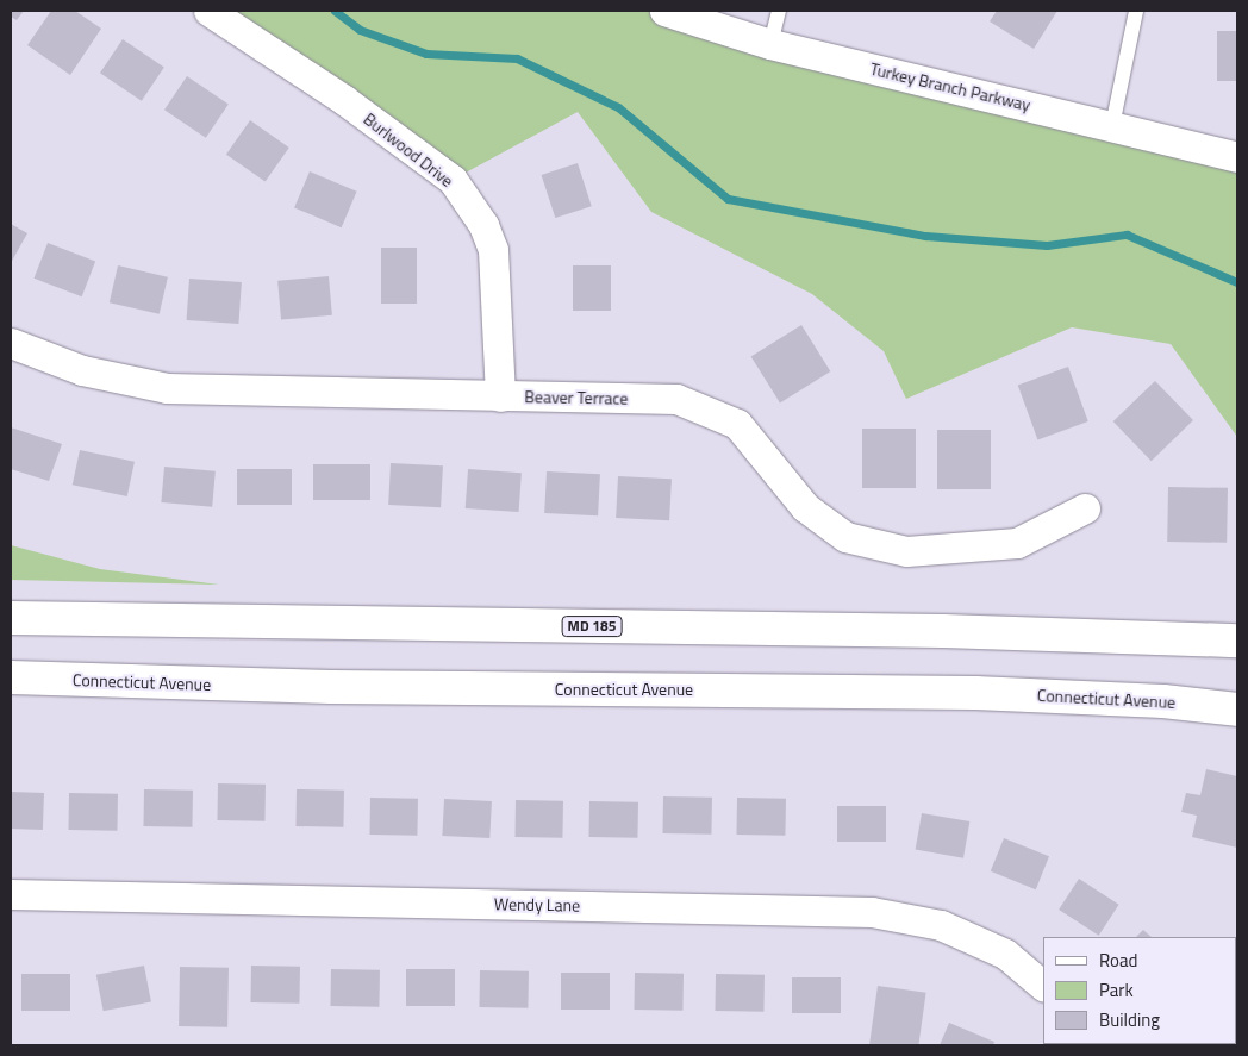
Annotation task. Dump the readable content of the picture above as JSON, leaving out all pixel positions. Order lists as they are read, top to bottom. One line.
{"streets":{"main road":["MD 185","Connecticut Avenue"],"street":["Turkey Branch Parkway","Burlwood Drive","Beaver Terrace","Wendy Lane"]},"crossings":[["Burlwood Drive","Beaver Terrace"]],"legend":["Road","Park","Building"]}
